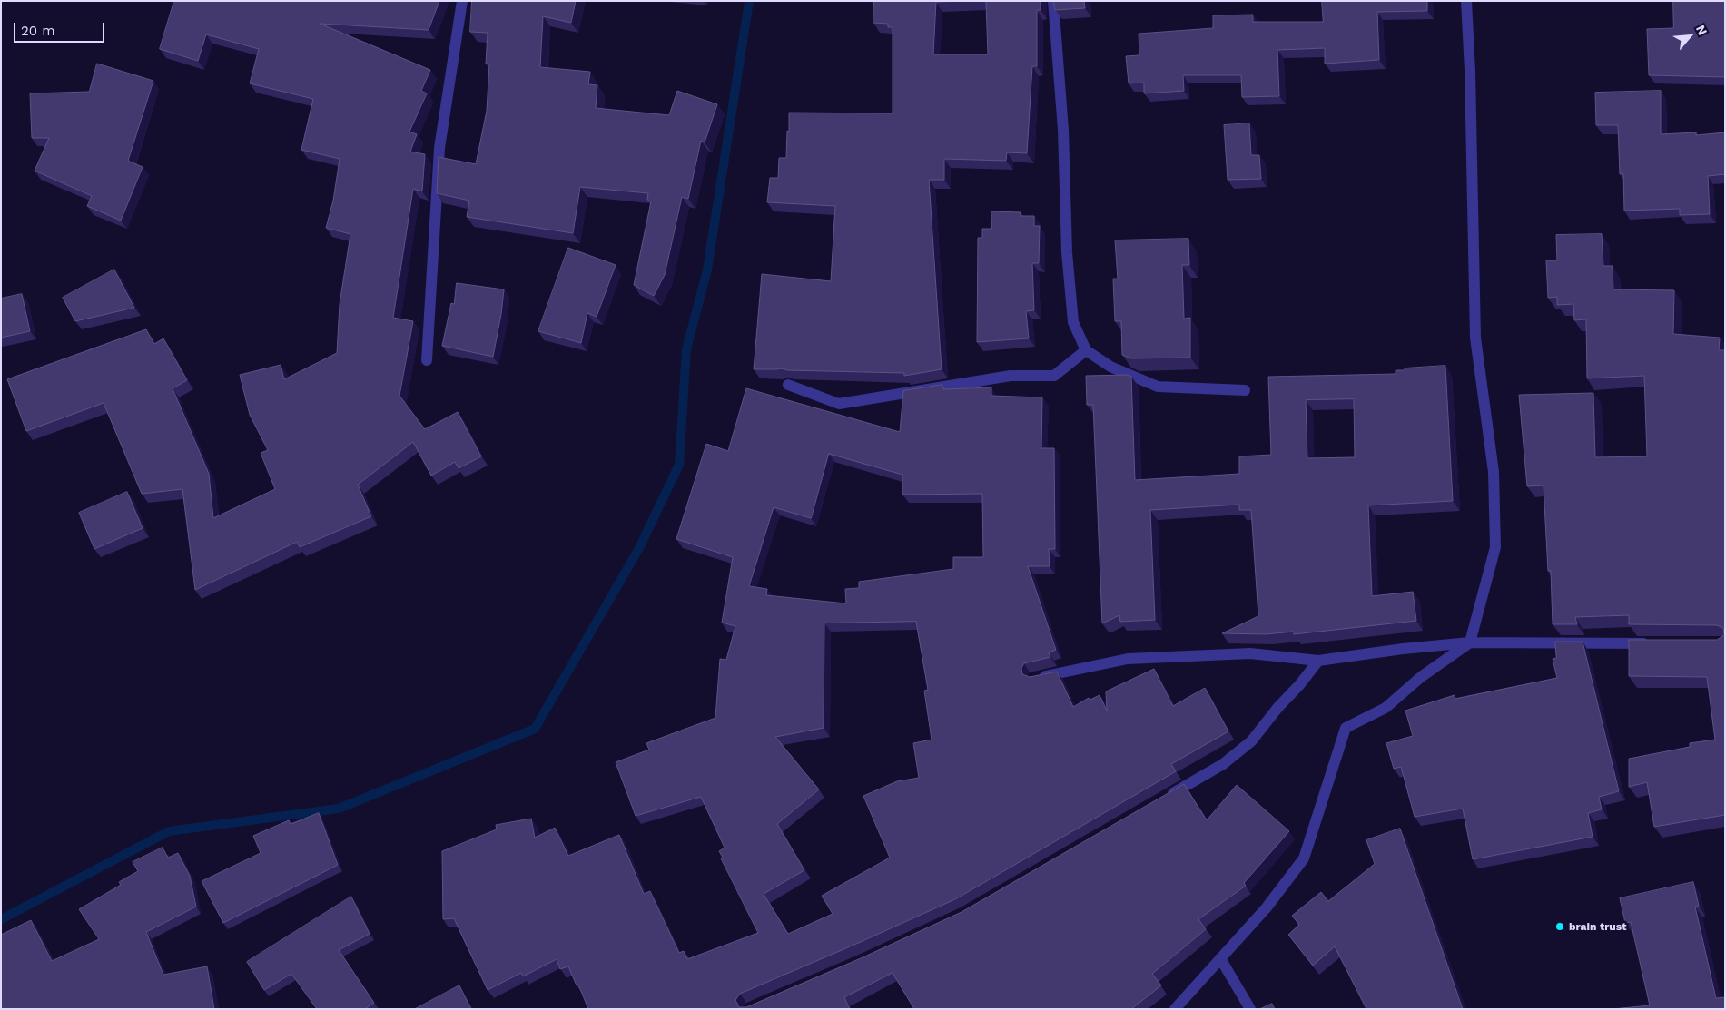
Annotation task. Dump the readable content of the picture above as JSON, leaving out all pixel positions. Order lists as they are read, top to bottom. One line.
{"places":["brain trust"],"scale_bar":"20 m","north":"top right"}
